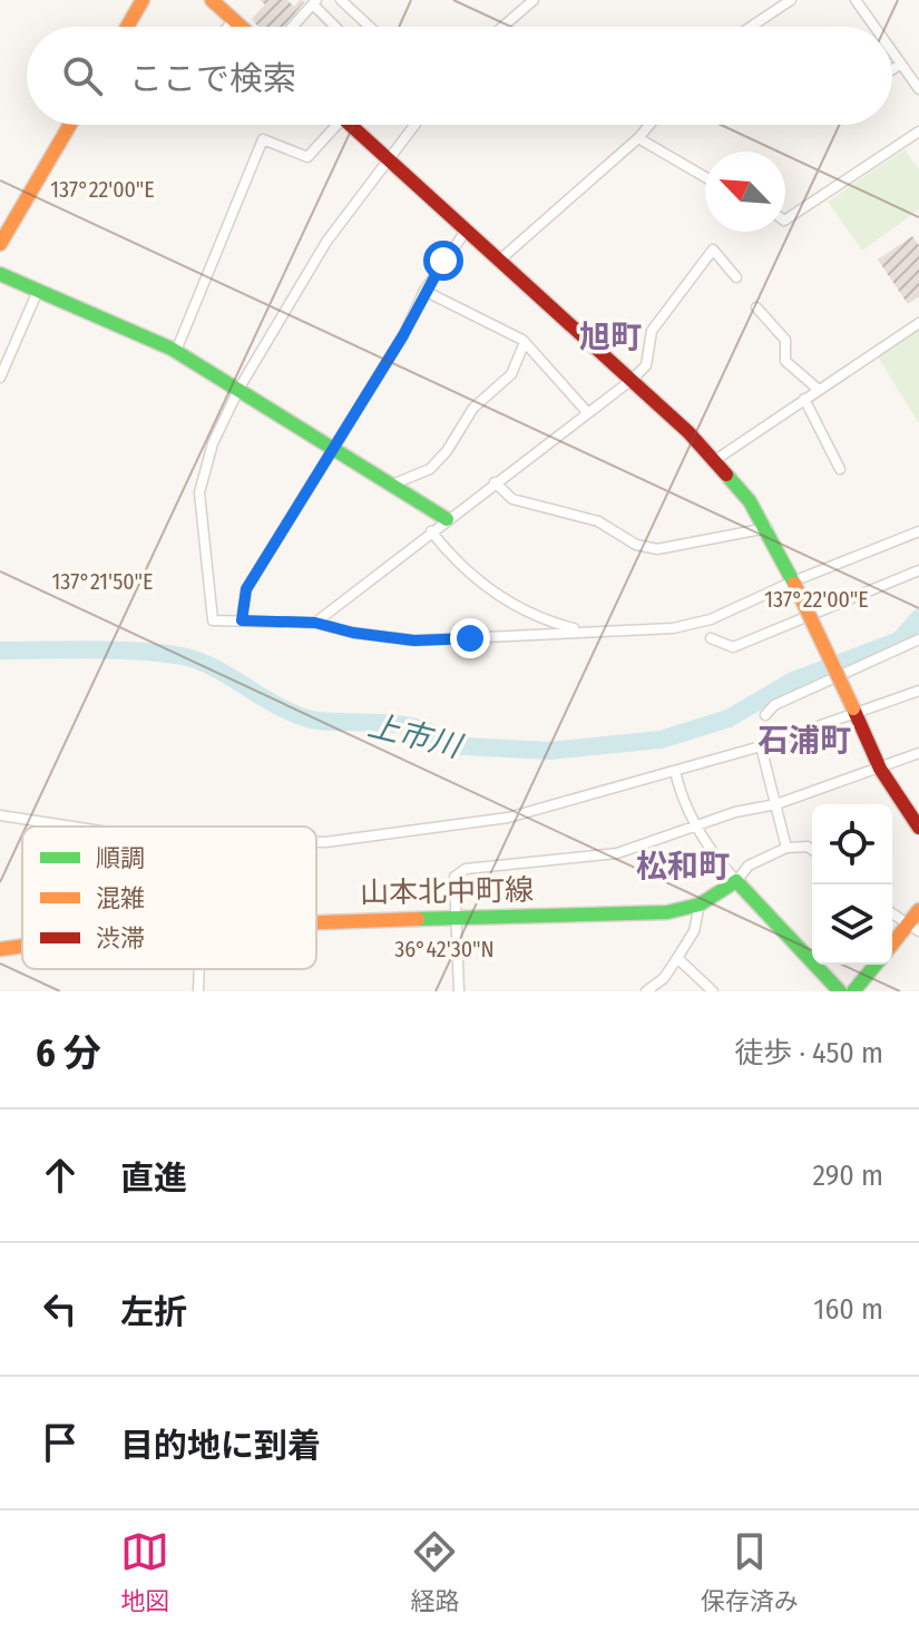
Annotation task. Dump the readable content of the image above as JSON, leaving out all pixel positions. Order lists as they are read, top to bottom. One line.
{"streets":{"main road":["山本北中町線"]},"districts":["旭町","石浦町","松和町"],"water":["上市川"],"legend":["順調","混雑","渋滞"],"north":"top left","page":{"search":"ここで検索","heading":["6 分","徒歩 · 450 m"],"list":[["直進","290 m"],["左折","160 m"],"目的地に到着"],"nav":["地図","経路","保存済み"]},"coordinates":["137°22'00\"E","137°21'50\"E","36°42'30\"N"]}
